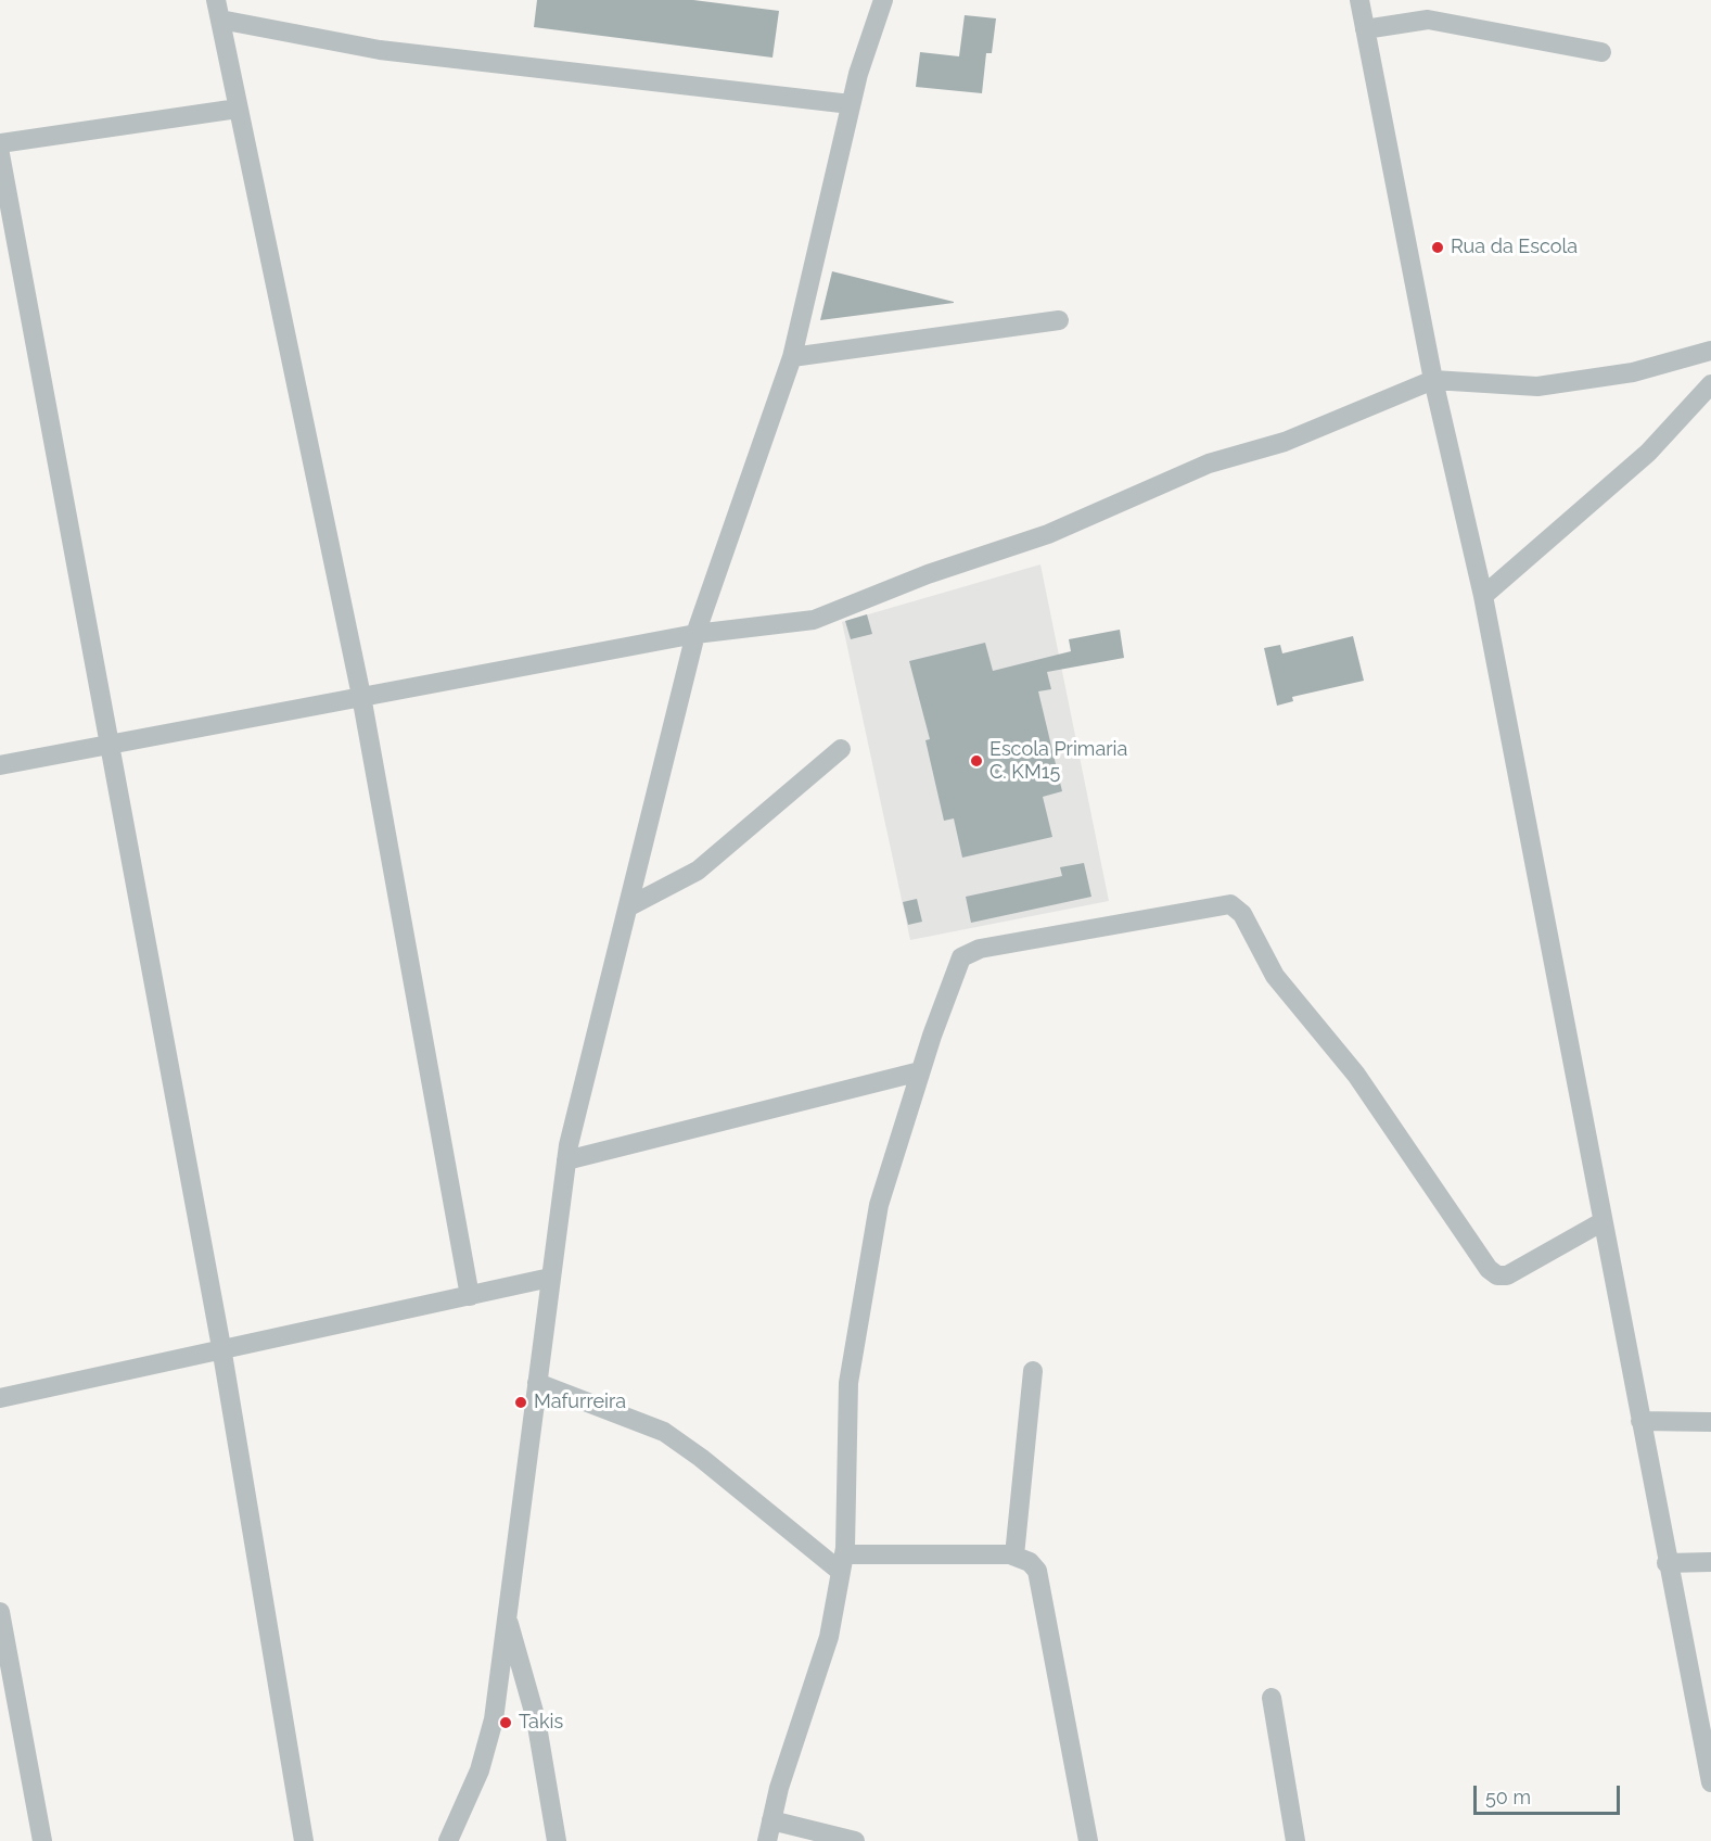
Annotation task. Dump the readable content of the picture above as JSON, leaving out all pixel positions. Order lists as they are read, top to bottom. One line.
{"places":["Rua da Escola","Escola Primaria C. KM15","Mafurreira","Takis"],"scale_bar":"50 m"}
